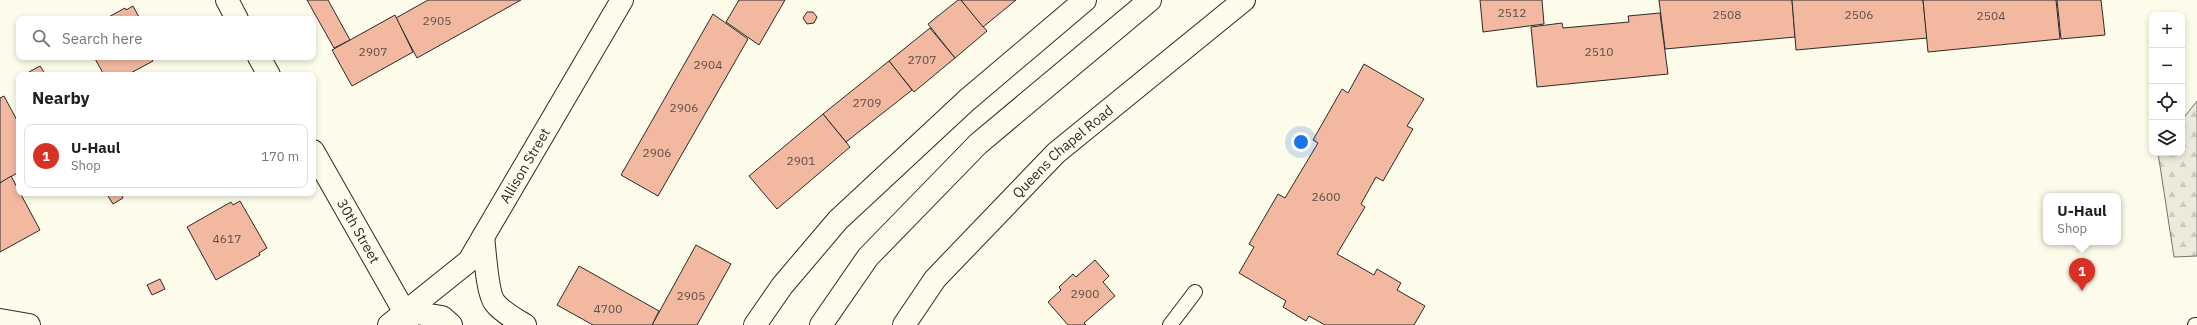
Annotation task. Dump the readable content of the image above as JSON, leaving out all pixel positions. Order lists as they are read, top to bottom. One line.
{"streets":{"street":["Queens Chapel Road","Allison Street","30th Street"]},"crossings":[["Allison Street","30th Street"]],"house_numbers":["2512","2508","2506","2504","2905","2907","2510","2707","2904","2709","2906","2906","2901","2600","4617","2900","2905","4700"],"page":{"map_buttons":["+","−"],"search":"Search here","heading":"Nearby","list":[{"mark":"1","name":"U-Haul","note":"Shop","value":"170 m"}],"popup":["U-Haul","Shop"],"pins":"1"}}
